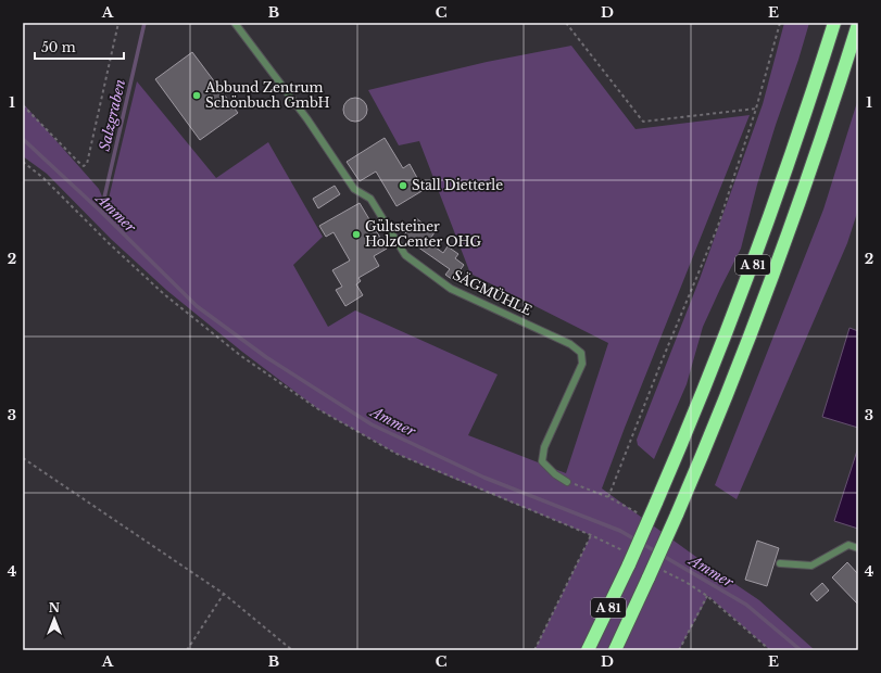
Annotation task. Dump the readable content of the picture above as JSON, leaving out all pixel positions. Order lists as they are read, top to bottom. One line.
{"streets":{"highway":["A 81"],"lane":["SÄGMÜHLE"]},"water":["Salzgraben","Ammer"],"places":["Abbund Zentrum Schönbuch GmbH","Stall Dietterle","Gültsteiner HolzCenter OHG"],"scale_bar":"50 m","north":"top","grid":{"columns":["A","B","C","D","E"],"rows":["1","2","3","4"]}}
